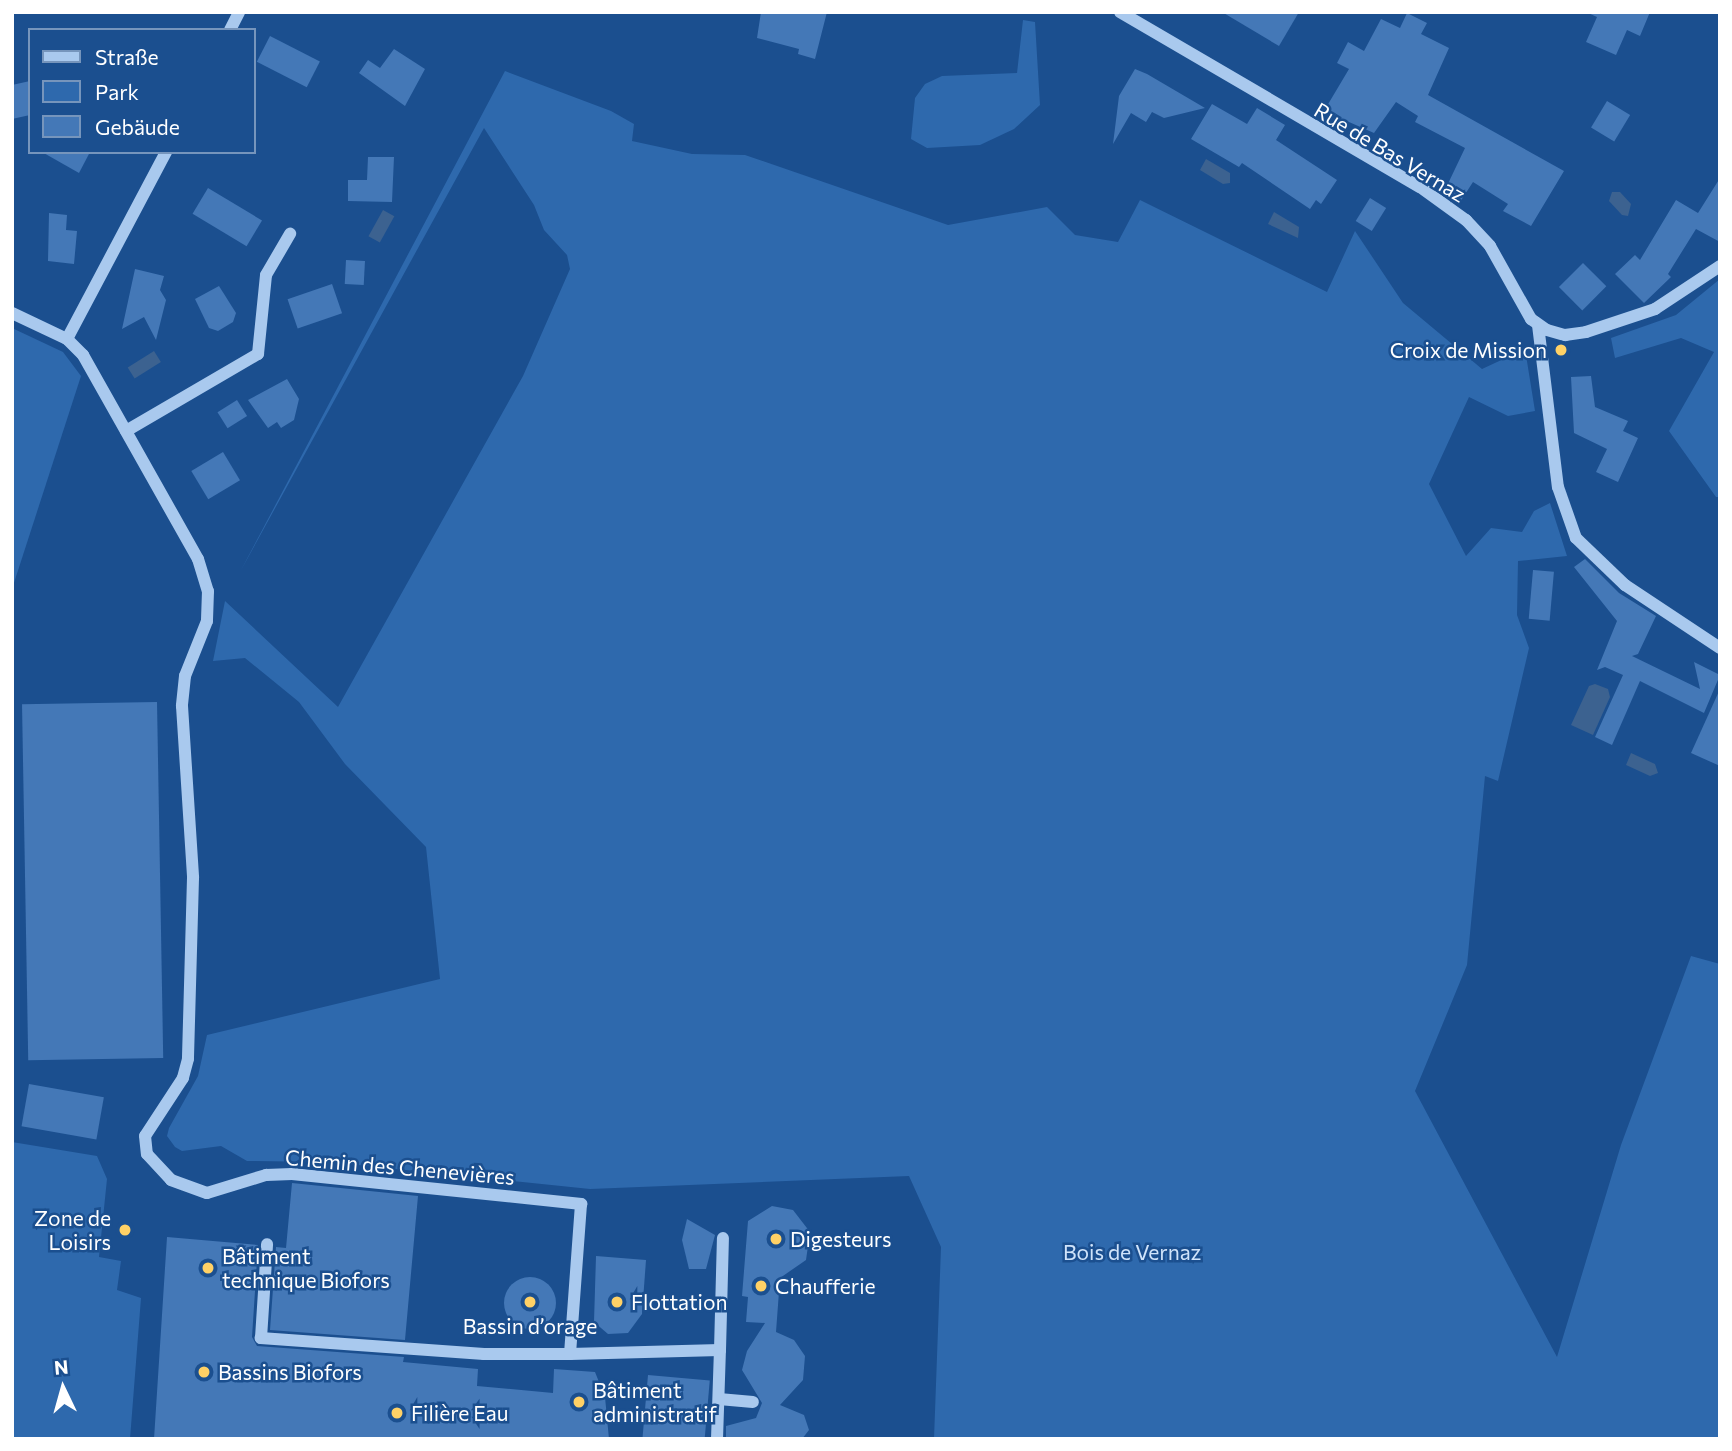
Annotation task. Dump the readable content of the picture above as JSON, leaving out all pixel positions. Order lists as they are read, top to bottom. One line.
{"streets":{"street":["Rue de Bas Vernaz","Chemin des Chenevières"]},"parks":["Bois de Vernaz"],"places":["Croix de Mission","Zone de Loisirs","Digesteurs","Bâtiment technique Biofors","Chaufferie","Bassin d’orage","Flottation","Bassins Biofors","Bâtiment administratif","Filière Eau"],"legend":["Straße","Park","Gebäude"],"north":"top"}
